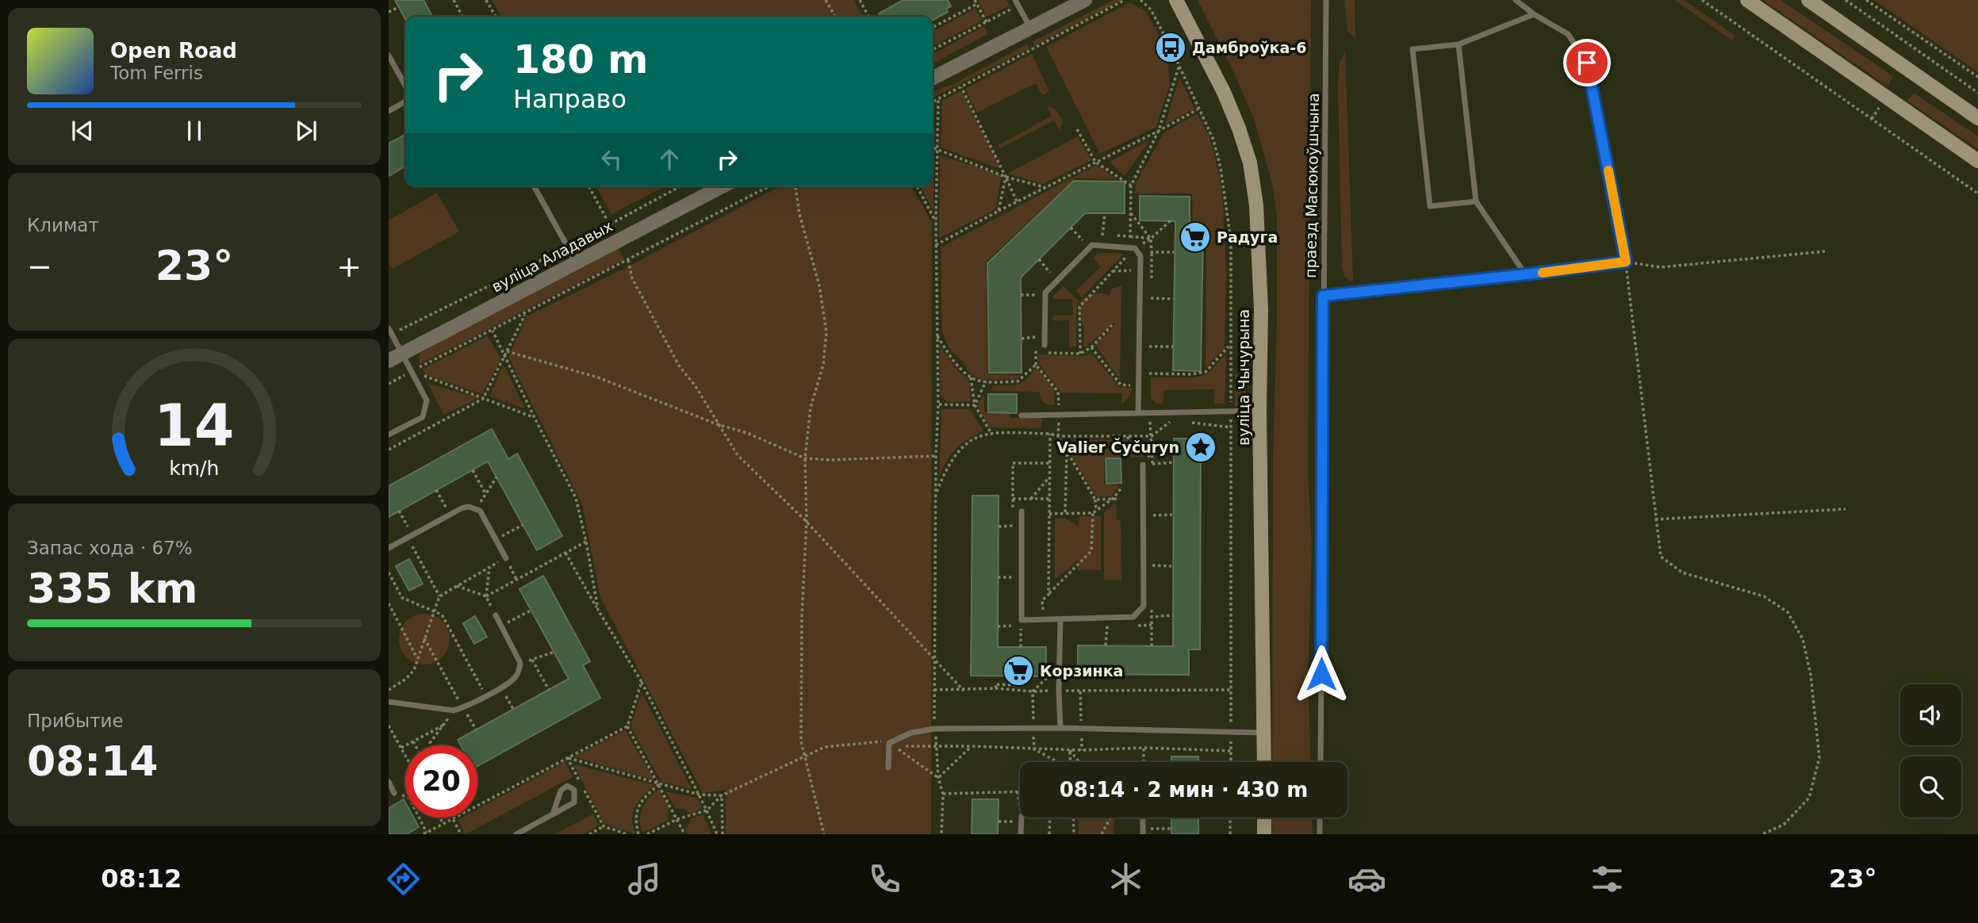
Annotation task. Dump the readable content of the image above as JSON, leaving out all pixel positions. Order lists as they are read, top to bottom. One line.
{"streets":{"main road":["вуліца Чычурына"],"street":["вуліца Аладавых"],"lane":["праезд Масюкоўшчына"]},"places":{"bus stop":["Дамброўка-6"],"supermarket":["Радуга","Корзинка"],"place":["Valier Čyčuryn"]},"page":{"turn":["180 m","Направо"],"song":["Open Road","Tom Ferris"],"tile":["Климат",["Запас хода · 67%","335 km"],["Прибытие","08:14"]],"heat":["−","23°","+"],"limit":"20","trip":"08:14 · 2 мин · 430 m","tabs":["08:12","23°"],"gauge":["14","km/h"]}}
